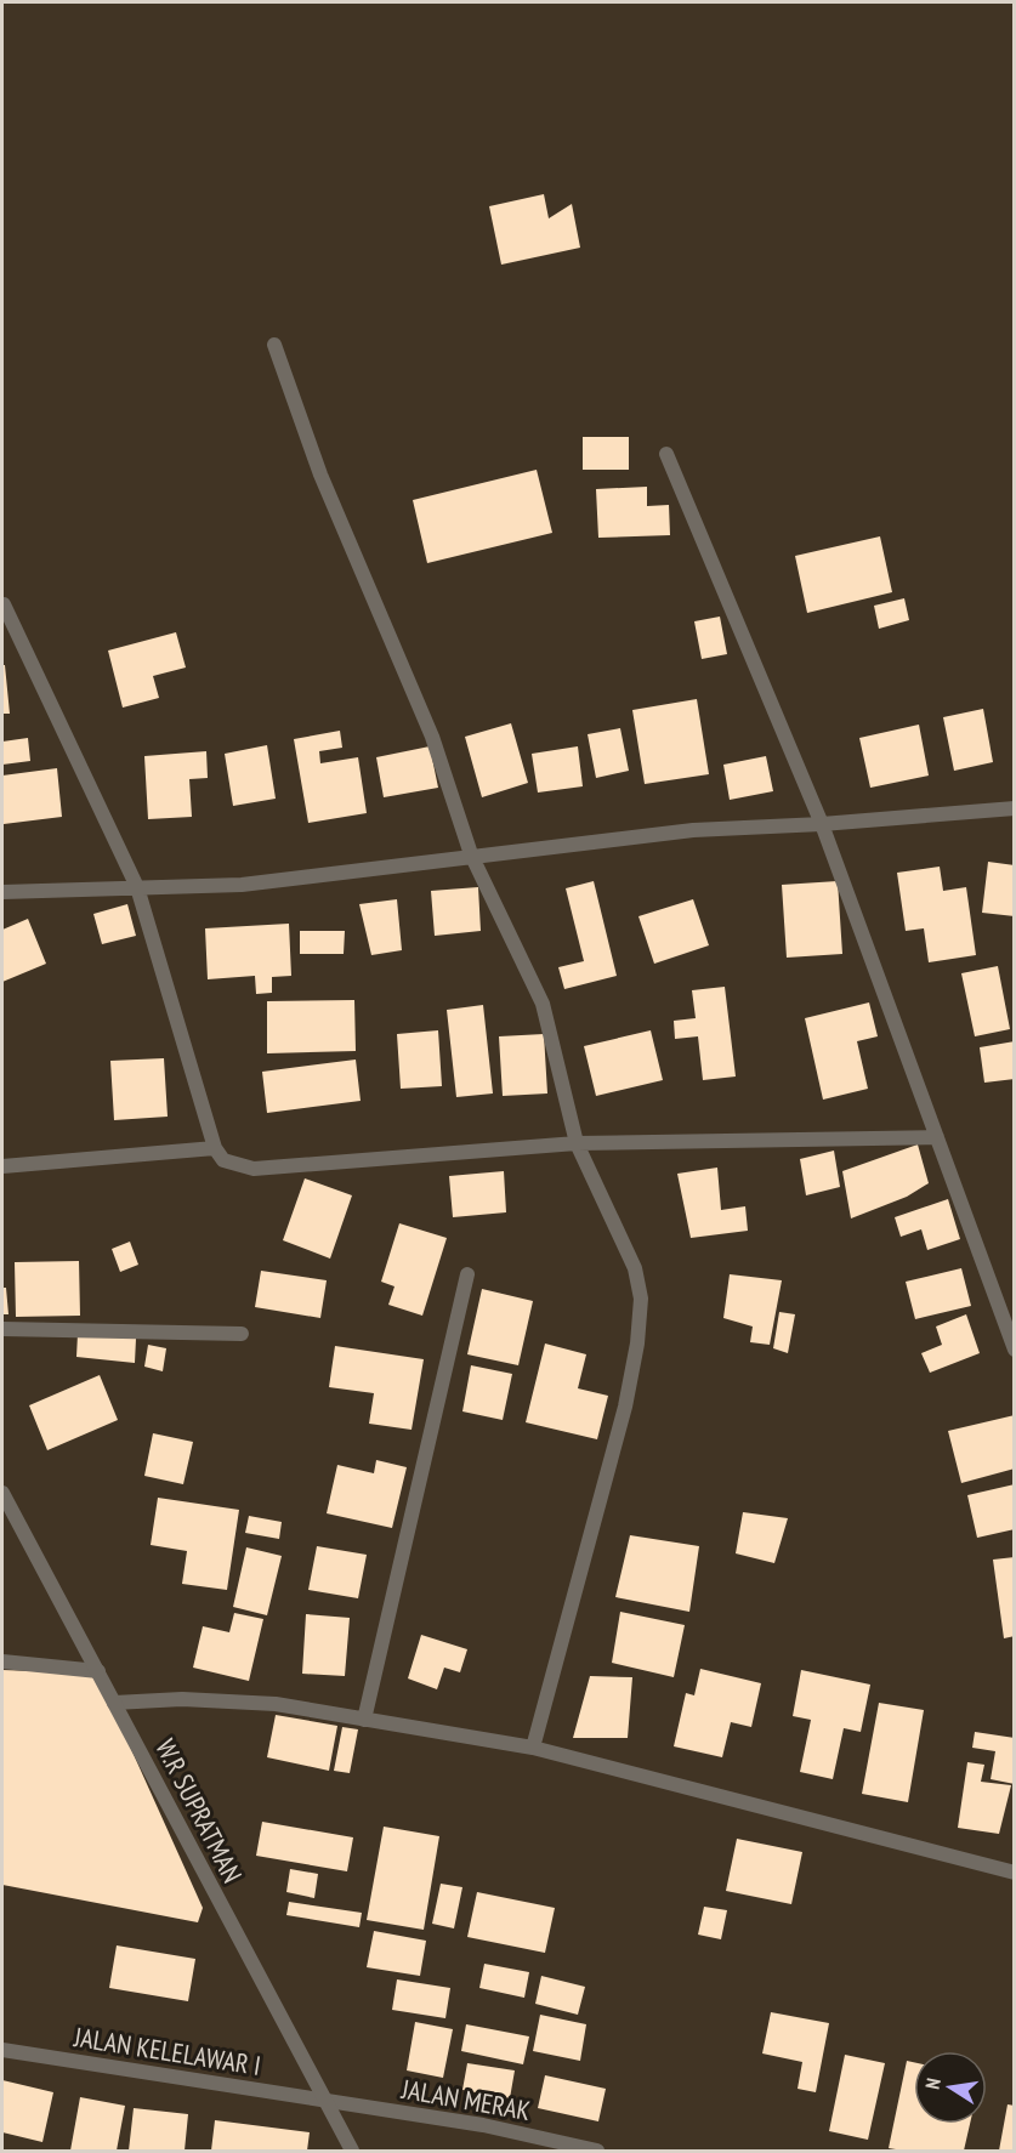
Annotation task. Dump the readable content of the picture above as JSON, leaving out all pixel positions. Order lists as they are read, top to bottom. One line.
{"streets":{"street":["W.R SUPRATMAN","JALAN KELELAWAR I","JALAN MERAK"]},"crossings":[["W.R SUPRATMAN","JALAN KELELAWAR I"],["W.R SUPRATMAN","JALAN MERAK"],["JALAN KELELAWAR I","JALAN MERAK"]],"north":"left"}
